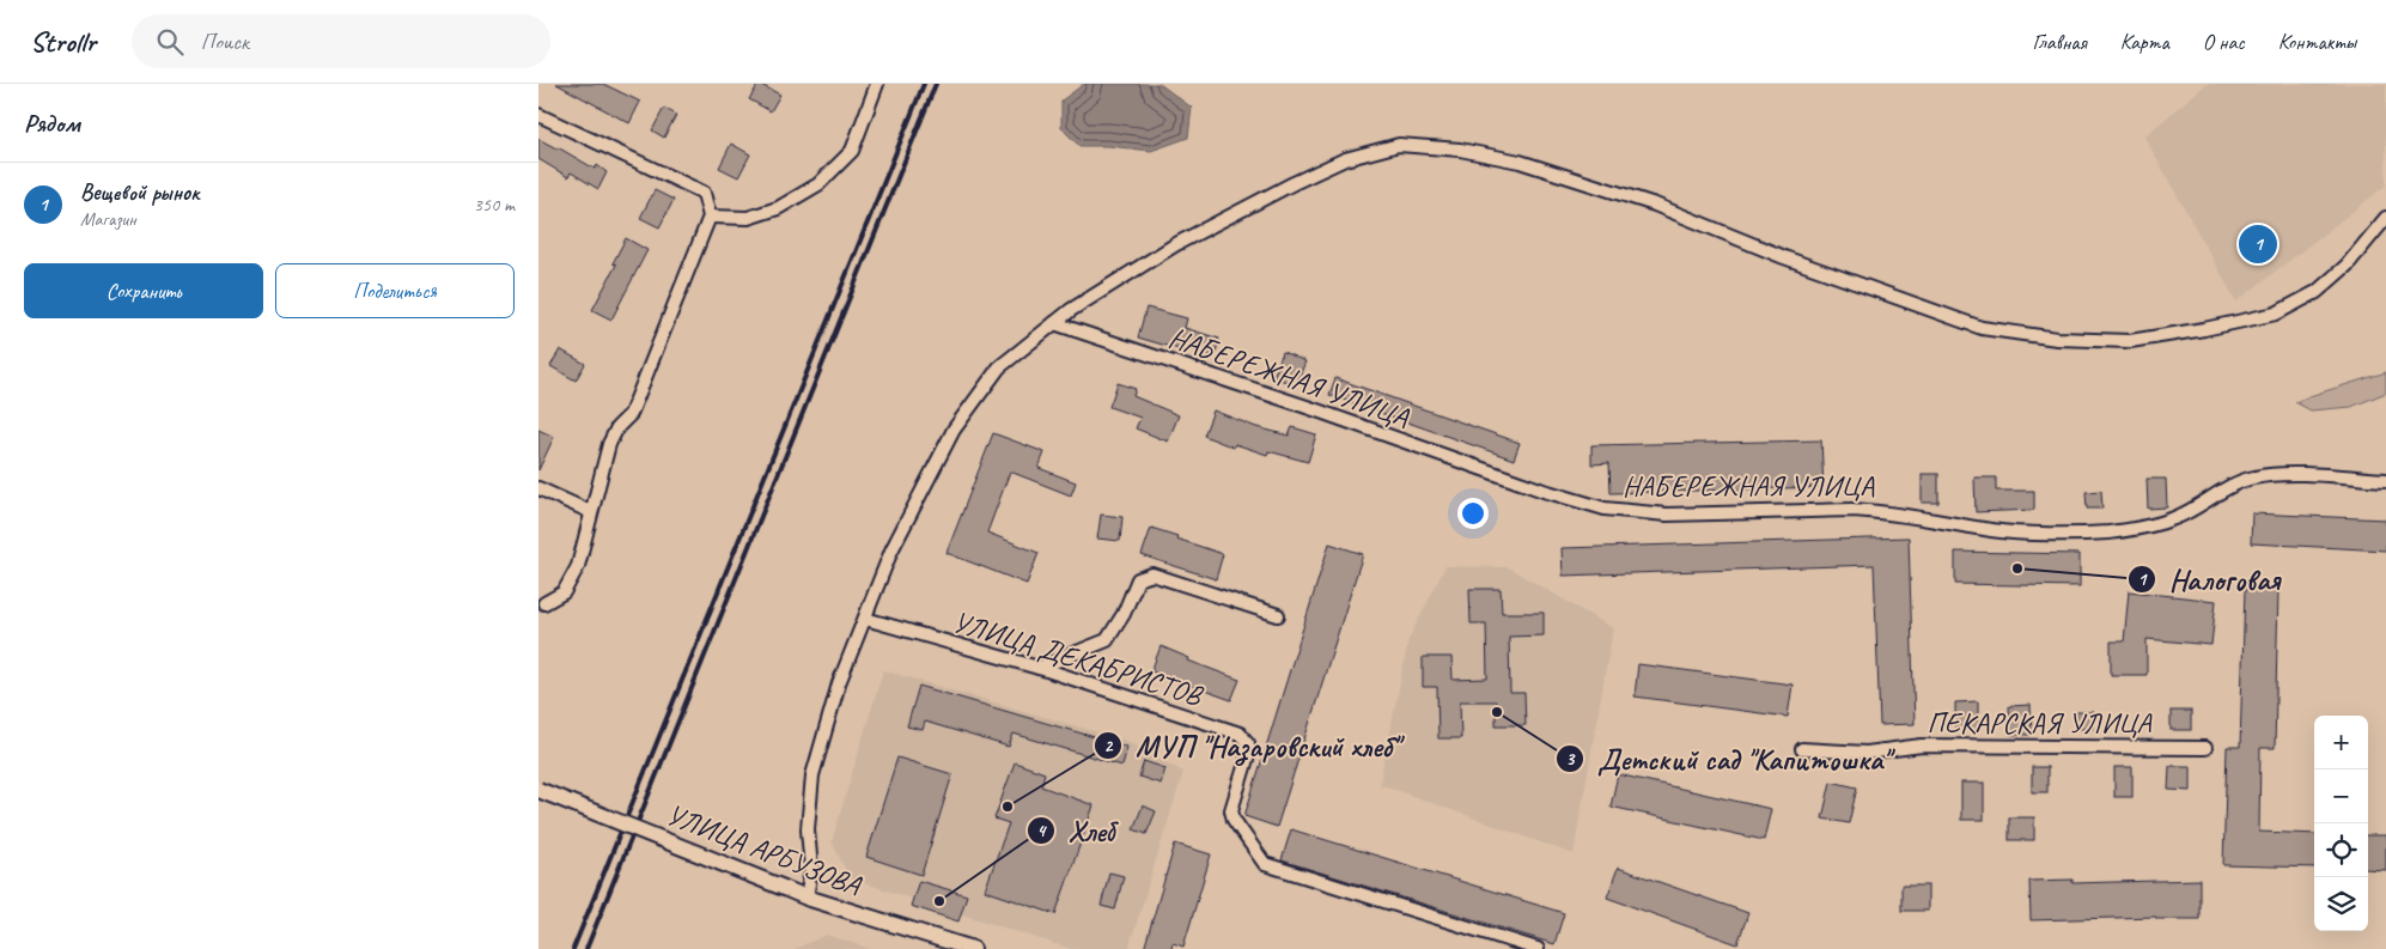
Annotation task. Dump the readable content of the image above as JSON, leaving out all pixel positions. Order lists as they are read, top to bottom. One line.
{"streets":{"street":["НАБЕРЕЖНАЯ УЛИЦА","УЛИЦА ДЕКАБРИСТОВ","ПЕКАРСКАЯ УЛИЦА","УЛИЦА АРБУЗОВА"]},"places":["Налоговая","Детский сад \"Капитошка\"","МУП \"Назаровский хлеб\"","Хлеб"],"page":{"header":"Strollr","search":"Поиск","nav":["Главная","Карта","О нас","Контакты"],"heading":"Рядом","list":[{"mark":"1","name":"Вещевой рынок","note":"Магазин","value":"350 m"}],"pins":"1","buttons":["Сохранить","Поделиться"],"map_buttons":["+","−"]}}
